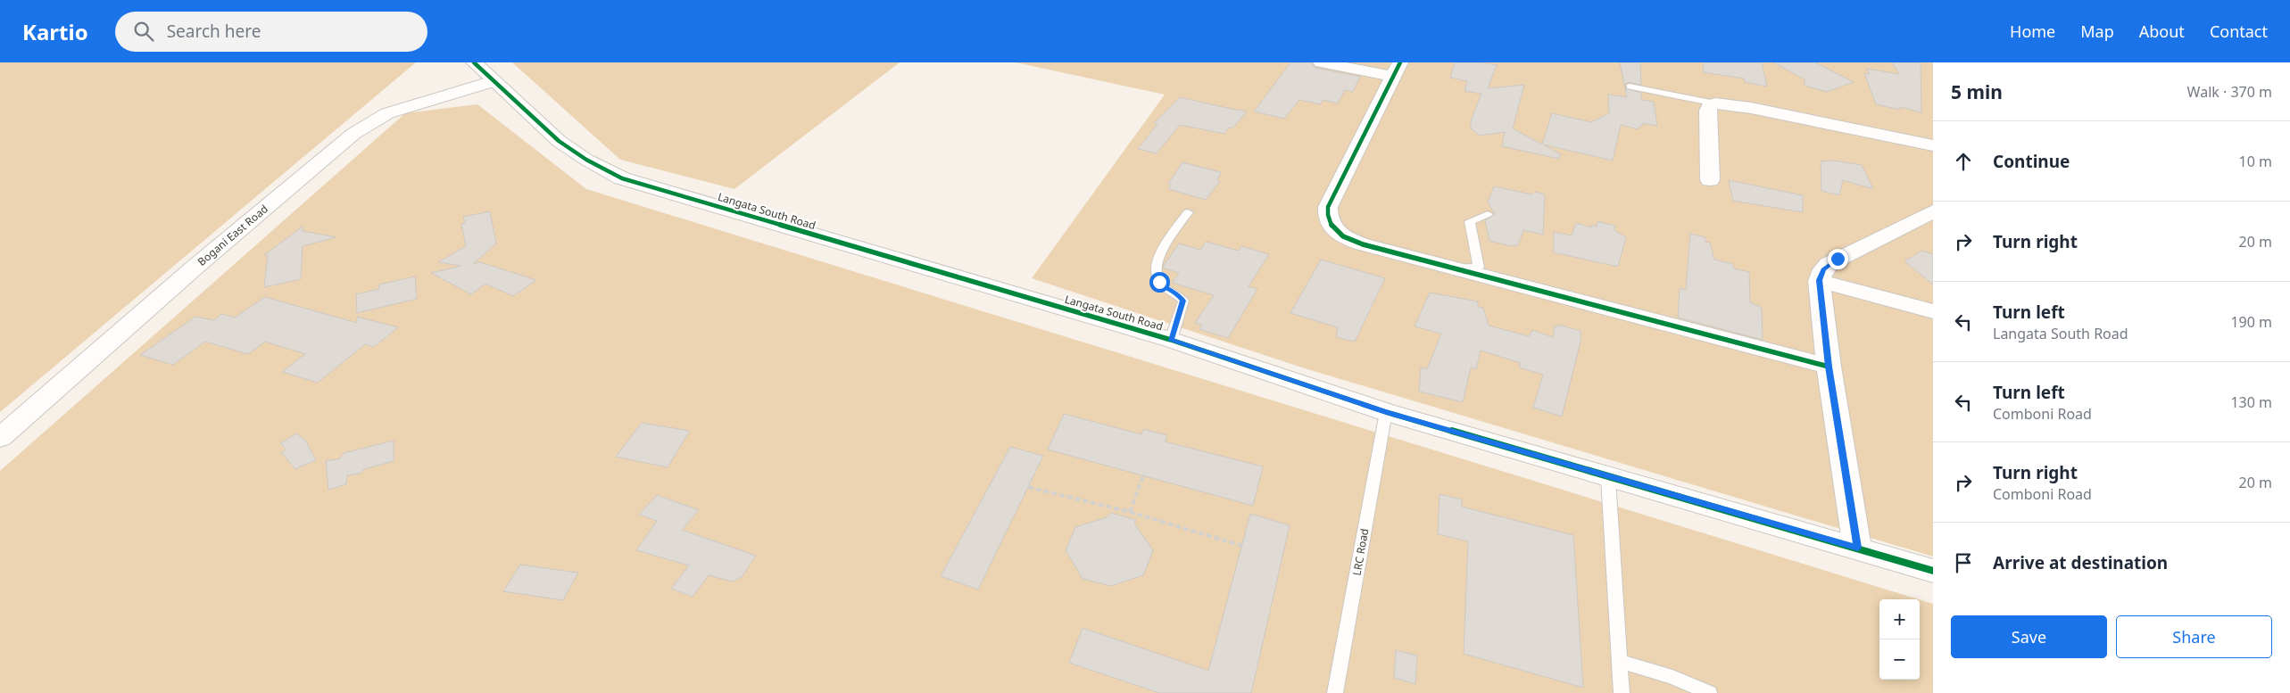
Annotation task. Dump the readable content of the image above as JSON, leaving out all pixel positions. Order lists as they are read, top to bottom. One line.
{"streets":{"street":["Langata South Road","Bogani East Road"],"lane":["LRC Road"]},"crossings":[["Langata South Road","Bogani East Road"],["Langata South Road","LRC Road"]],"page":{"header":"Kartio","search":"Search here","nav":["Home","Map","About","Contact"],"heading":["5 min","Walk · 370 m"],"list":[["Continue","10 m"],["Turn right","20 m"],["Turn left","Langata South Road","190 m"],["Turn left","Comboni Road","130 m"],["Turn right","Comboni Road","20 m"],"Arrive at destination"],"map_buttons":["+","−"],"buttons":["Save","Share"]}}
